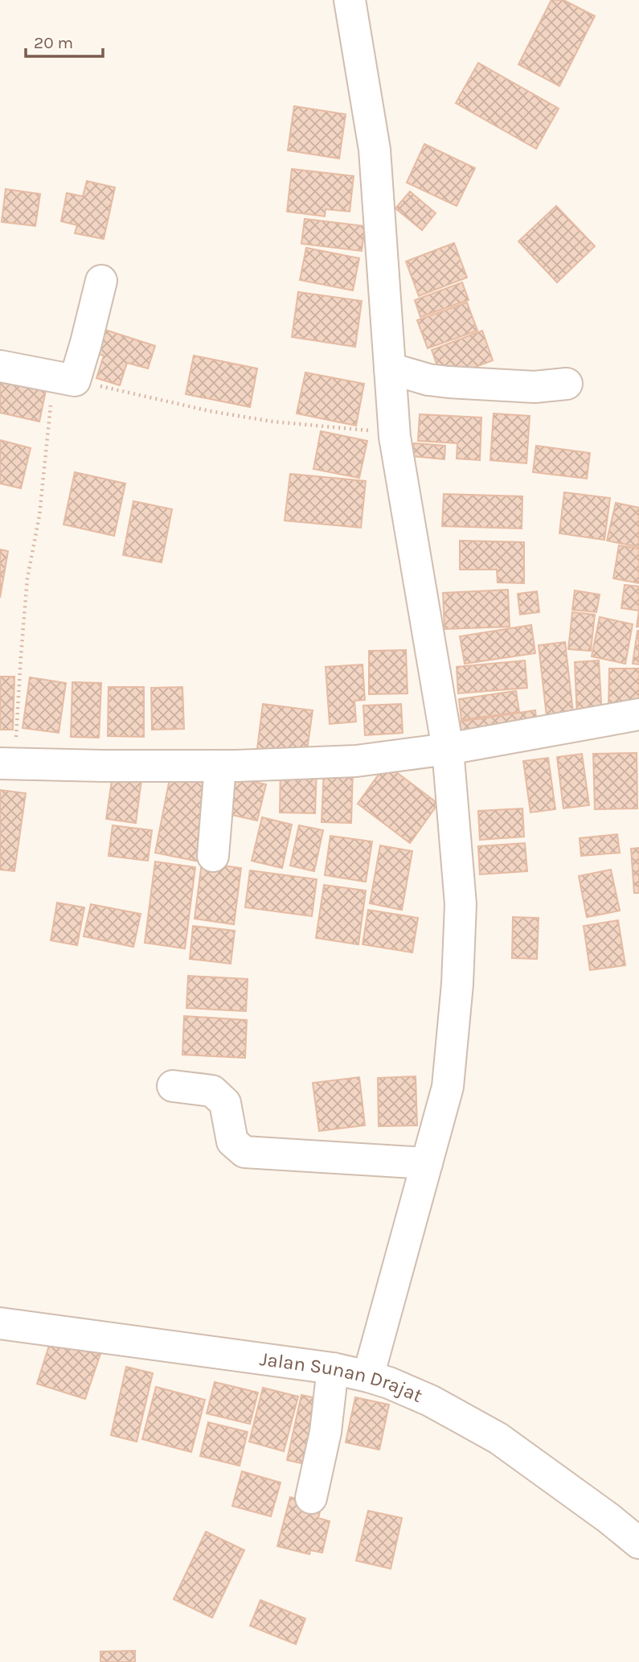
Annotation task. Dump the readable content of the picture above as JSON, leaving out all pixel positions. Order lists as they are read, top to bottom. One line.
{"streets":{"street":["Jalan Sunan Drajat"]},"scale_bar":"20 m"}
